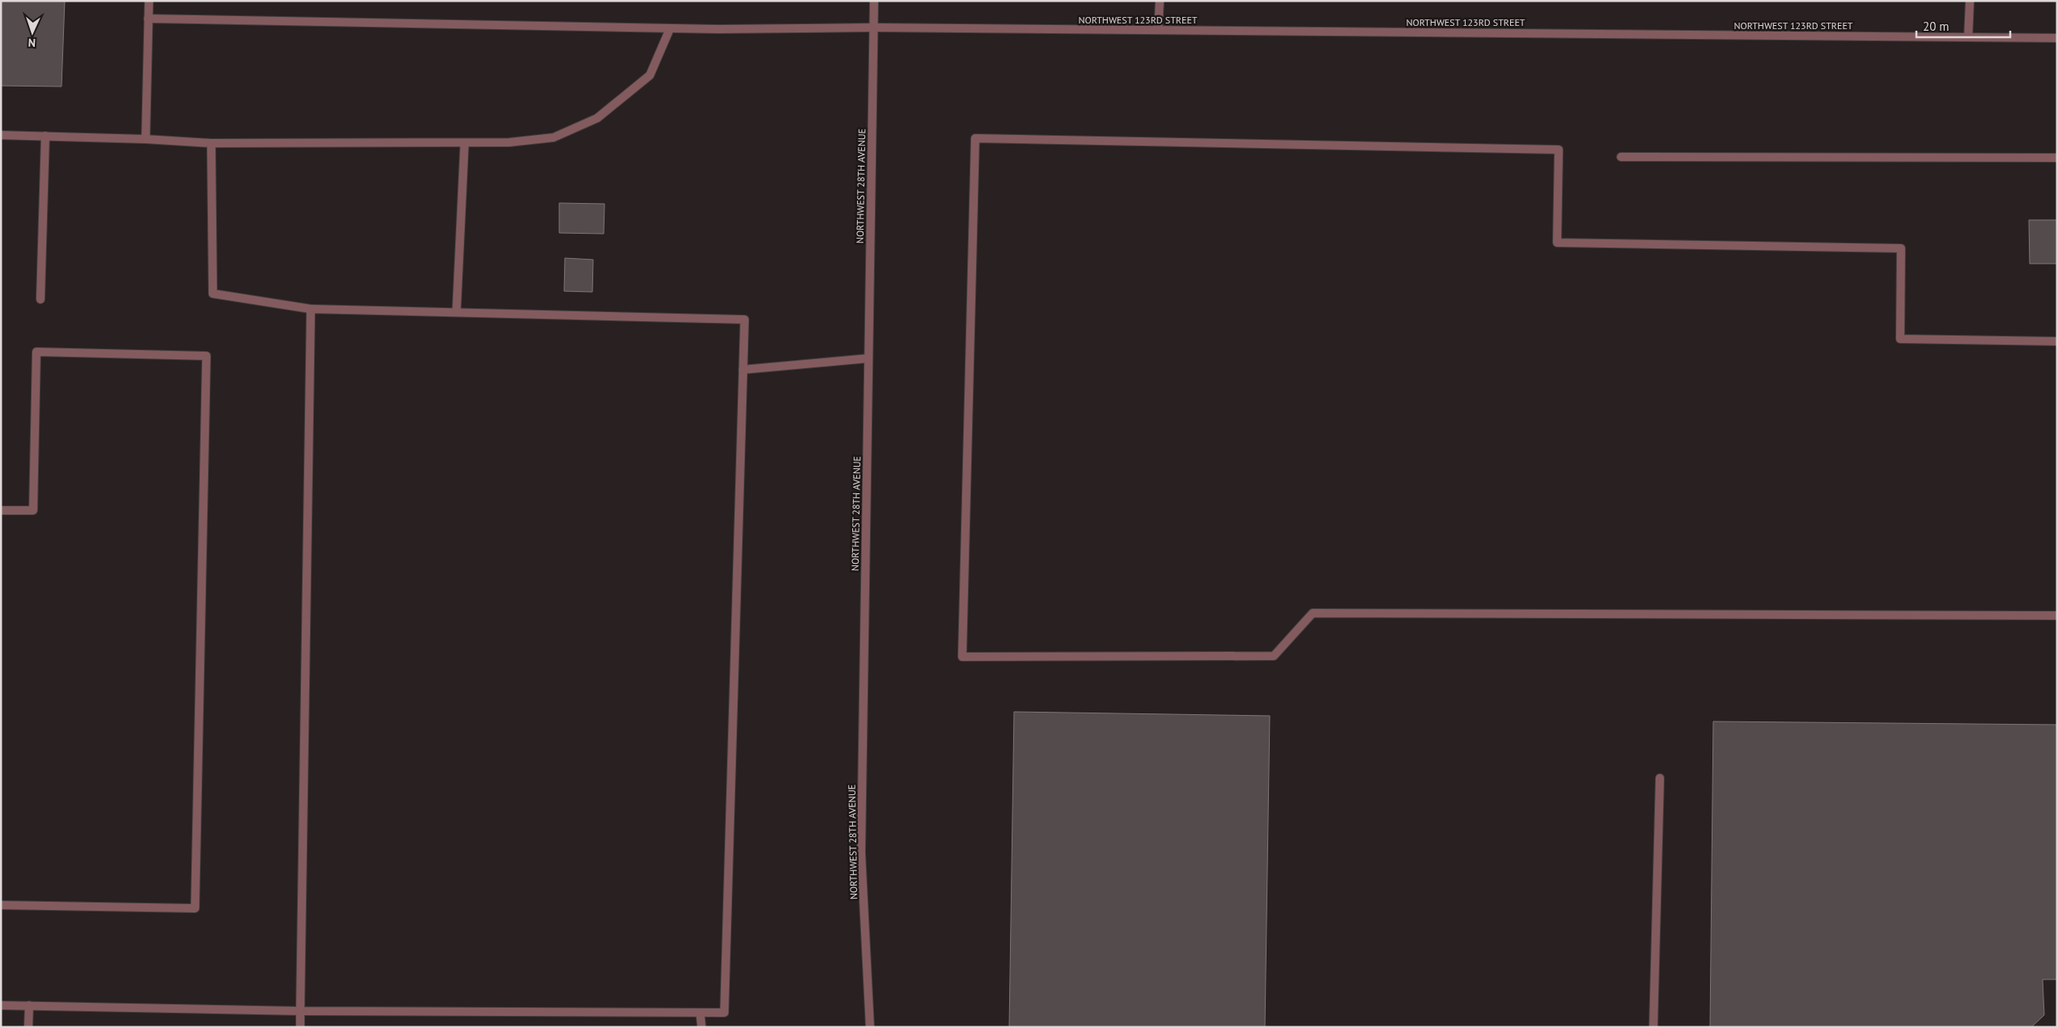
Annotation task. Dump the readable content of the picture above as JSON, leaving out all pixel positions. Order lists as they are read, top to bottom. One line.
{"streets":{"street":["NORTHWEST 123RD STREET","NORTHWEST 28TH AVENUE"]},"crossings":[["NORTHWEST 123RD STREET","NORTHWEST 28TH AVENUE"]],"scale_bar":"20 m","north":"bottom"}
